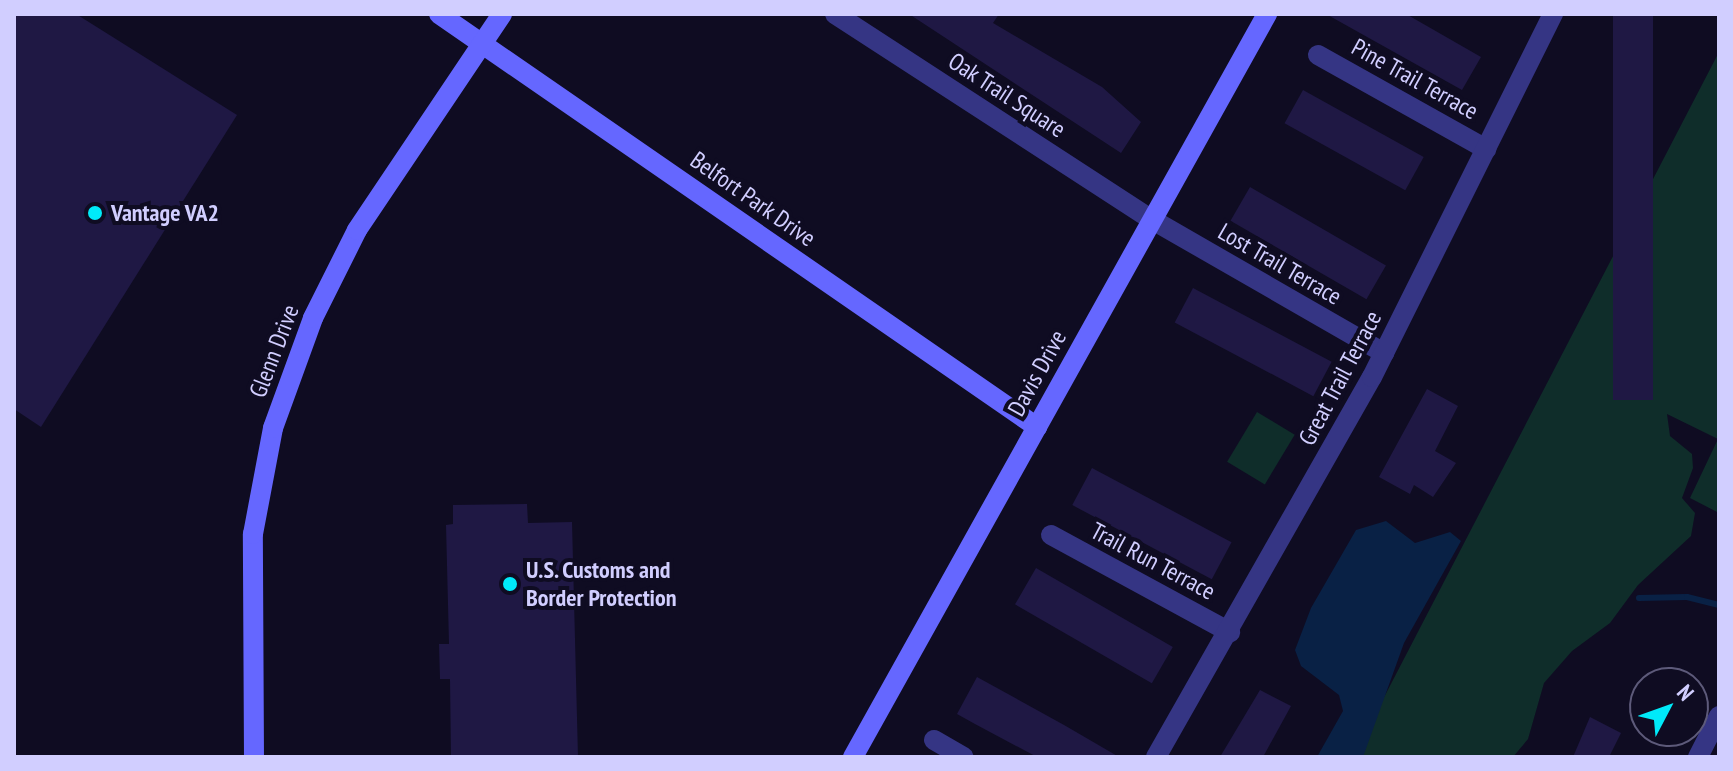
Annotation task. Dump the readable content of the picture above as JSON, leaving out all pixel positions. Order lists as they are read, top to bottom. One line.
{"streets":{"street":["Pine Trail Terrace","Oak Trail Square","Belfort Park Drive","Lost Trail Terrace","Glenn Drive","Davis Drive","Great Trail Terrace","Trail Run Terrace"]},"crossings":[["Pine Trail Terrace","Great Trail Terrace"],["Oak Trail Square","Lost Trail Terrace"],["Oak Trail Square","Davis Drive"],["Belfort Park Drive","Glenn Drive"],["Belfort Park Drive","Davis Drive"],["Lost Trail Terrace","Davis Drive"],["Lost Trail Terrace","Great Trail Terrace"],["Great Trail Terrace","Trail Run Terrace"]],"places":["Vantage VA2","U.S. Customs and Border Protection"],"north":"top right"}
